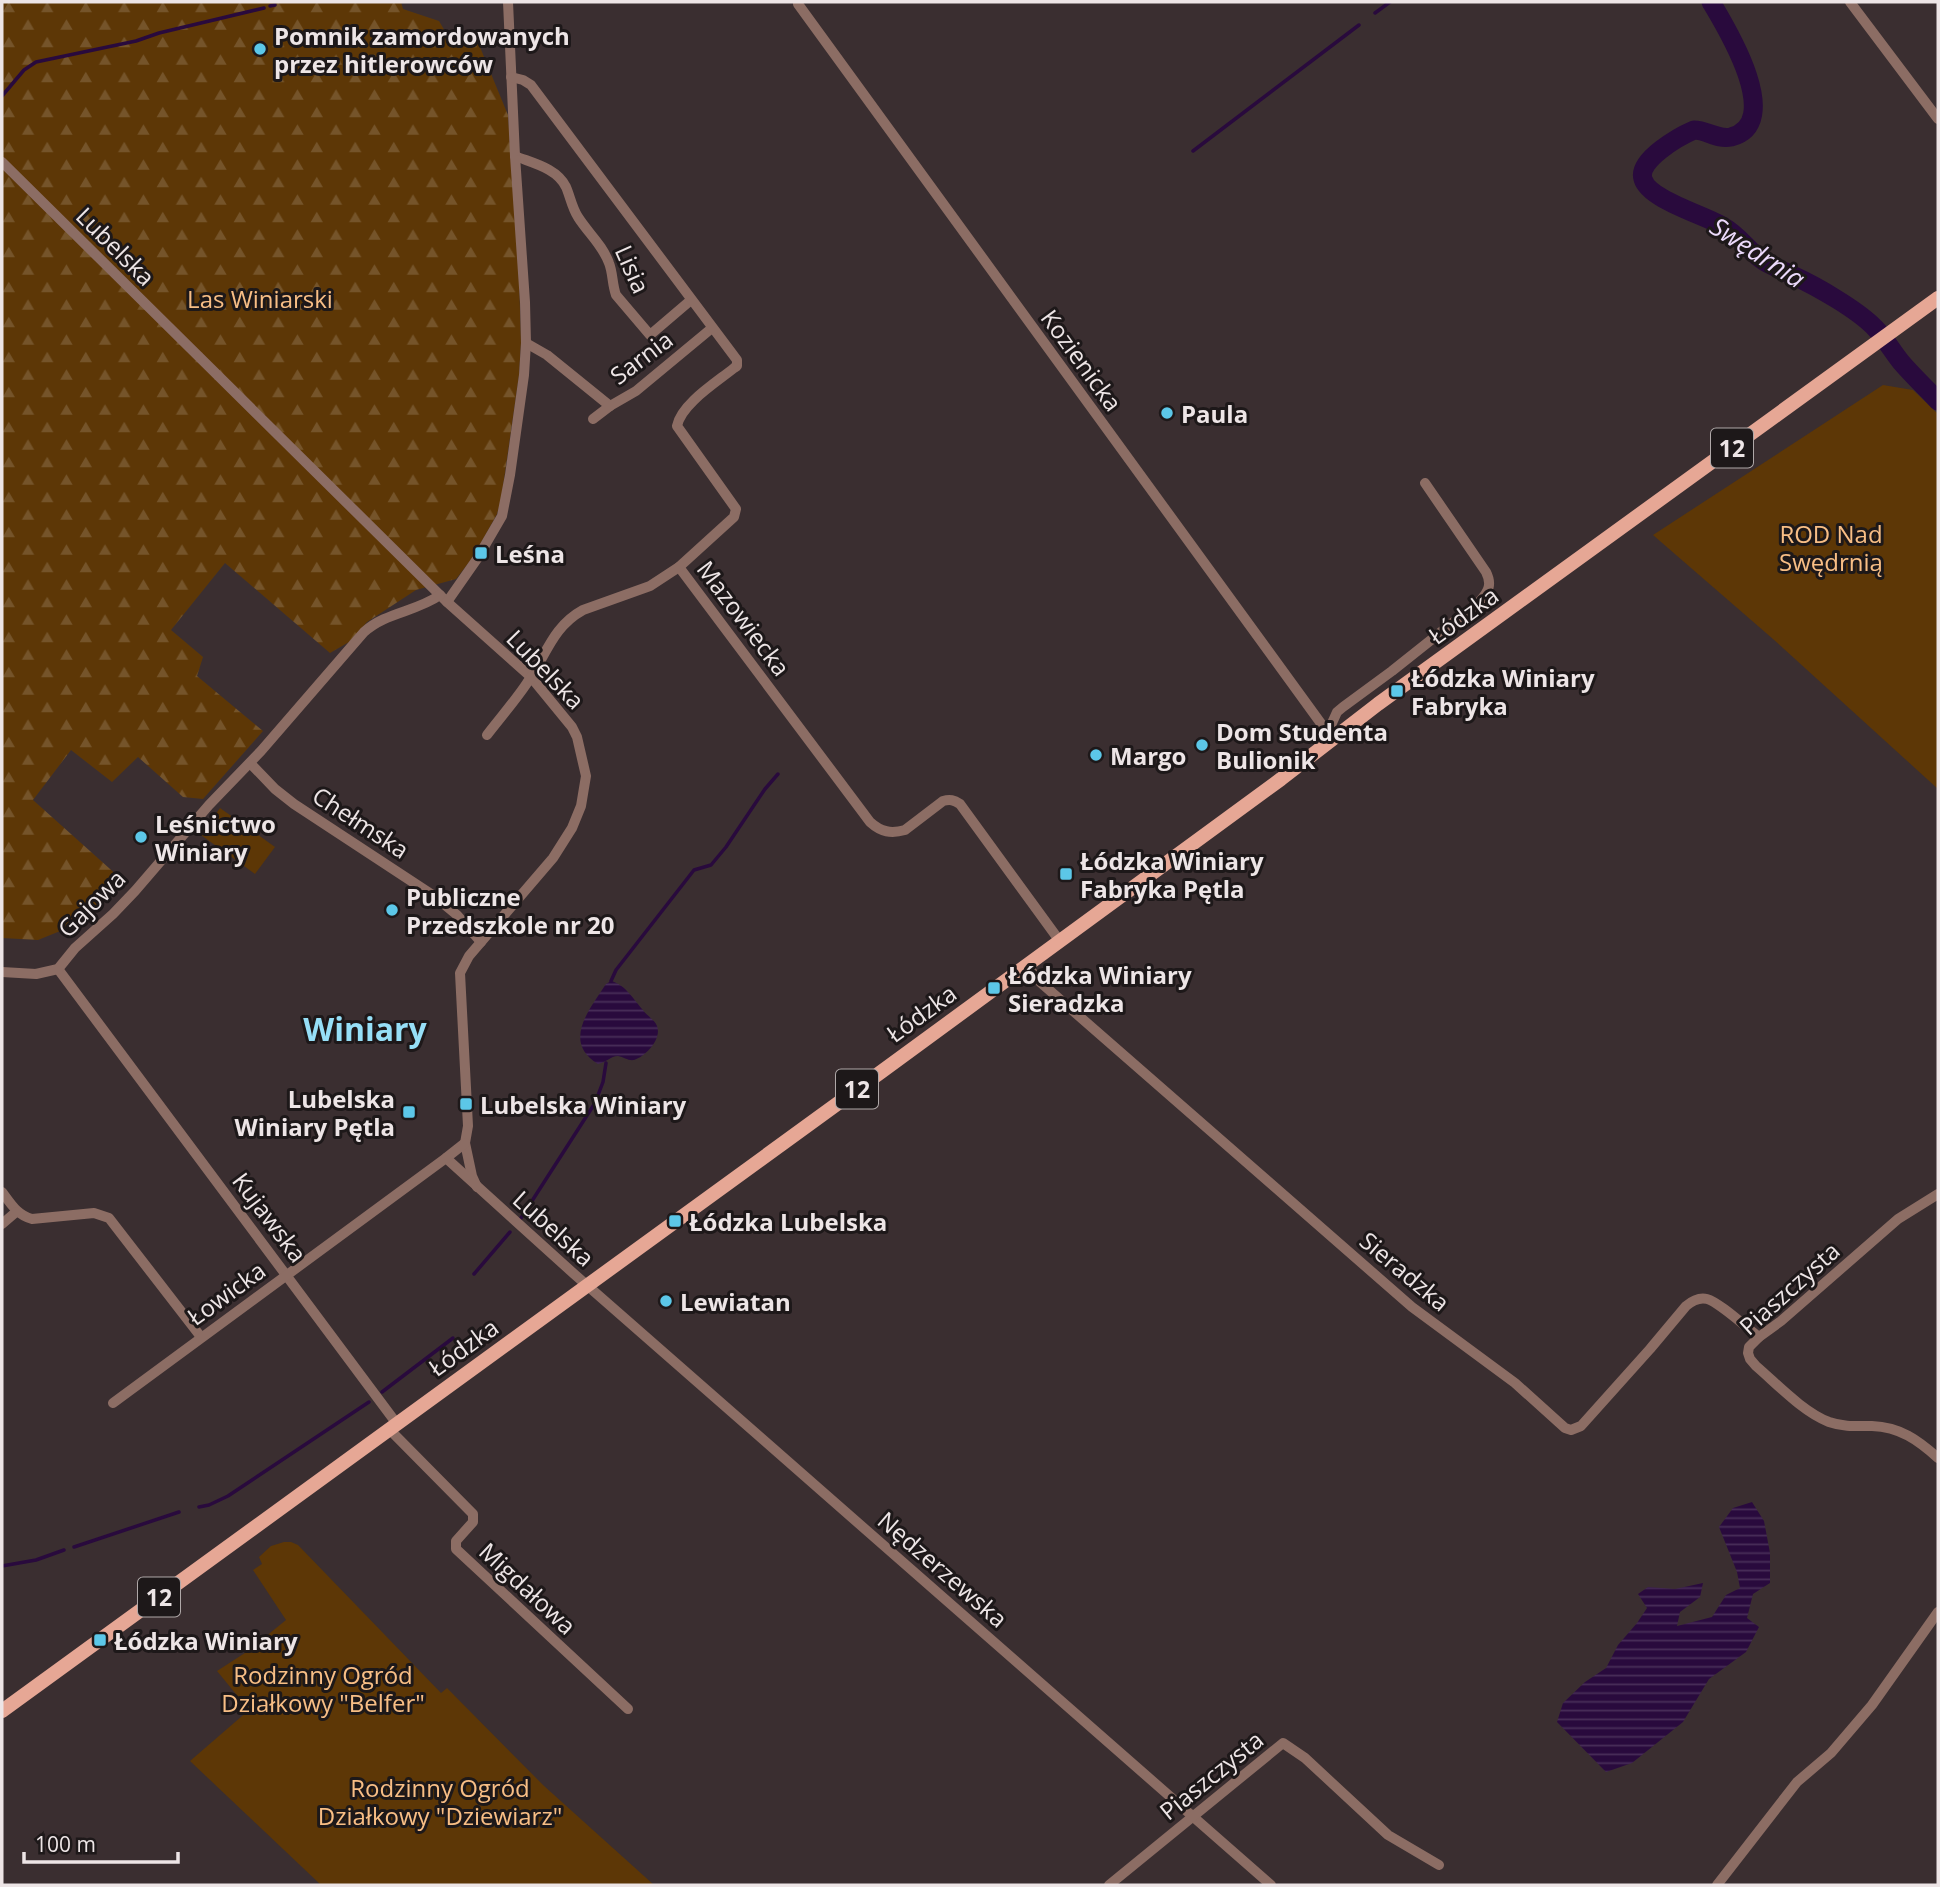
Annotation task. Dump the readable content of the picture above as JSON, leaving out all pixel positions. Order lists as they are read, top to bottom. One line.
{"streets":{"main road":["12","Łódzka"],"street":["Lubelska","Lisia","Sarnia","Kozienicka","Mazowiecka","Chełmska","Gajowa","Kujawska","Sieradzka","Piaszczysta","Łowicka","Nędzerzewska","Migdałowa"]},"crossings":[["Lubelska","Łódzka"],["Lubelska","Chełmska"],["Lubelska","Łowicka"],["Lubelska","Nędzerzewska"],["Lisia","Mazowiecka"],["Sarnia","Mazowiecka"],["Kozienicka","Łódzka"],["Łódzka","Mazowiecka"],["Łódzka","Kujawska"],["Łódzka","Sieradzka"],["Łódzka","Nędzerzewska"],["Łódzka","Migdałowa"],["Chełmska","Gajowa"],["Gajowa","Kujawska"],["Kujawska","Łowicka"],["Kujawska","Migdałowa"],["Sieradzka","Piaszczysta"],["Piaszczysta","Nędzerzewska"]],"districts":["Winiary"],"water":["Swędrnia"],"parks":["Las Winiarski","ROD Nad Swędrnią","Rodzinny Ogród Działkowy \"Belfer\"","Rodzinny Ogród Działkowy \"Dziewiarz\""],"places":{"other":["Pomnik zamordowanych przez hitlerowców","Paula","Dom Studenta Bulionik","Margo","Leśnictwo Winiary","Publiczne Przedszkole nr 20","Lewiatan"],"transit":["Leśna","Łódzka Winiary Fabryka","Łódzka Winiary Fabryka Pętla","Łódzka Winiary Sieradzka","Lubelska Winiary","Lubelska Winiary Pętla","Łódzka Lubelska","Łódzka Winiary"]},"scale_bar":"100 m"}
